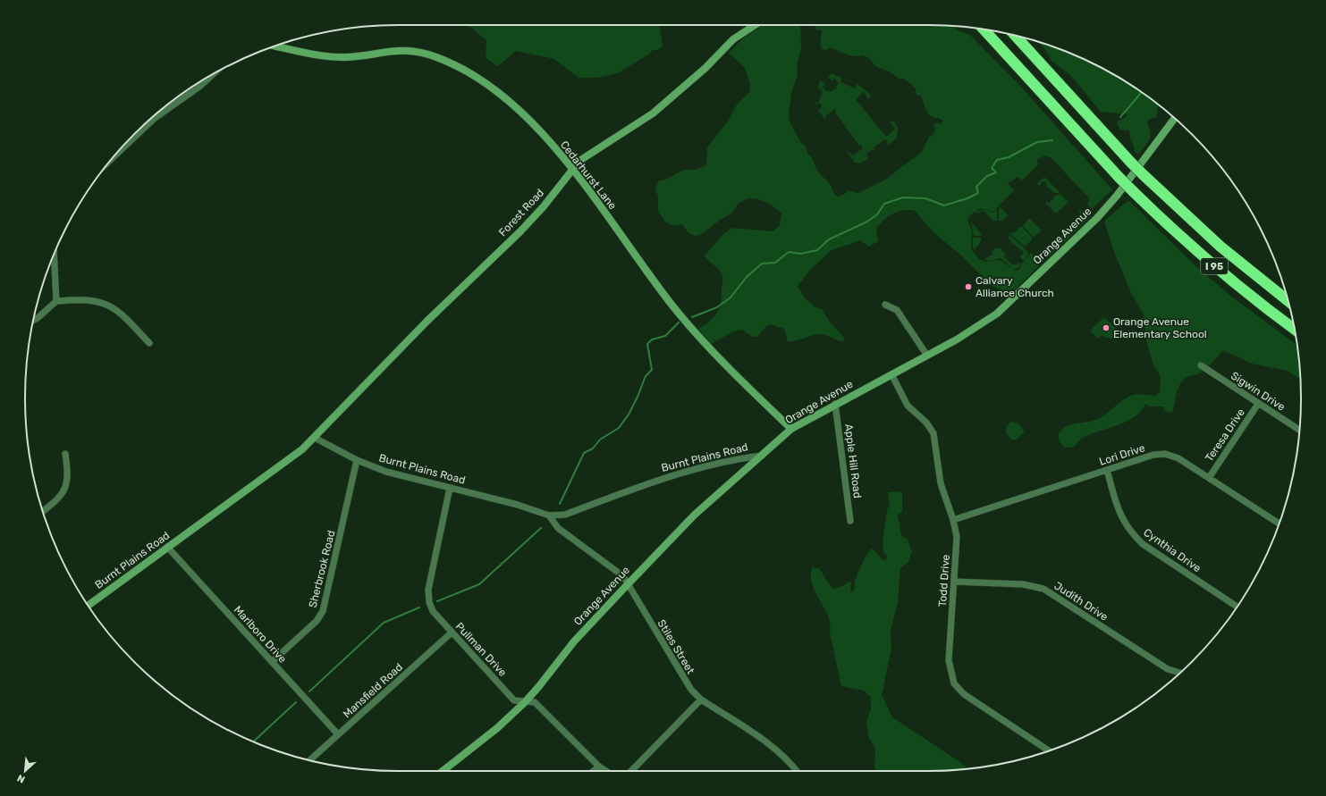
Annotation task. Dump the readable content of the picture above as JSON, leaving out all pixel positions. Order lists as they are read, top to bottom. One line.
{"streets":{"highway":["I 95"],"main road":["Cedarhurst Lane","Forest Road","Orange Avenue","Burnt Plains Road"],"street":["Sigwin Drive","Teresa Drive","Lori Drive","Apple Hill Road","Cynthia Drive","Sherbrook Road","Todd Drive","Judith Drive","Marlboro Drive","Stiles Street","Pullman Drive","Mansfield Road"]},"crossings":[["Cedarhurst Lane","Forest Road"],["Cedarhurst Lane","Orange Avenue"],["Forest Road","Burnt Plains Road"],["Orange Avenue","Burnt Plains Road"],["Orange Avenue","Apple Hill Road"],["Orange Avenue","Todd Drive"],["Orange Avenue","Stiles Street"],["Orange Avenue","Pullman Drive"],["Sigwin Drive","Teresa Drive"],["Teresa Drive","Lori Drive"],["Lori Drive","Cynthia Drive"],["Lori Drive","Todd Drive"],["Burnt Plains Road","Sherbrook Road"],["Burnt Plains Road","Marlboro Drive"],["Burnt Plains Road","Stiles Street"],["Burnt Plains Road","Pullman Drive"],["Sherbrook Road","Marlboro Drive"],["Todd Drive","Judith Drive"],["Marlboro Drive","Mansfield Road"],["Pullman Drive","Mansfield Road"]],"places":["Calvary Alliance Church","Orange Avenue Elementary School"],"north":"bottom left"}
